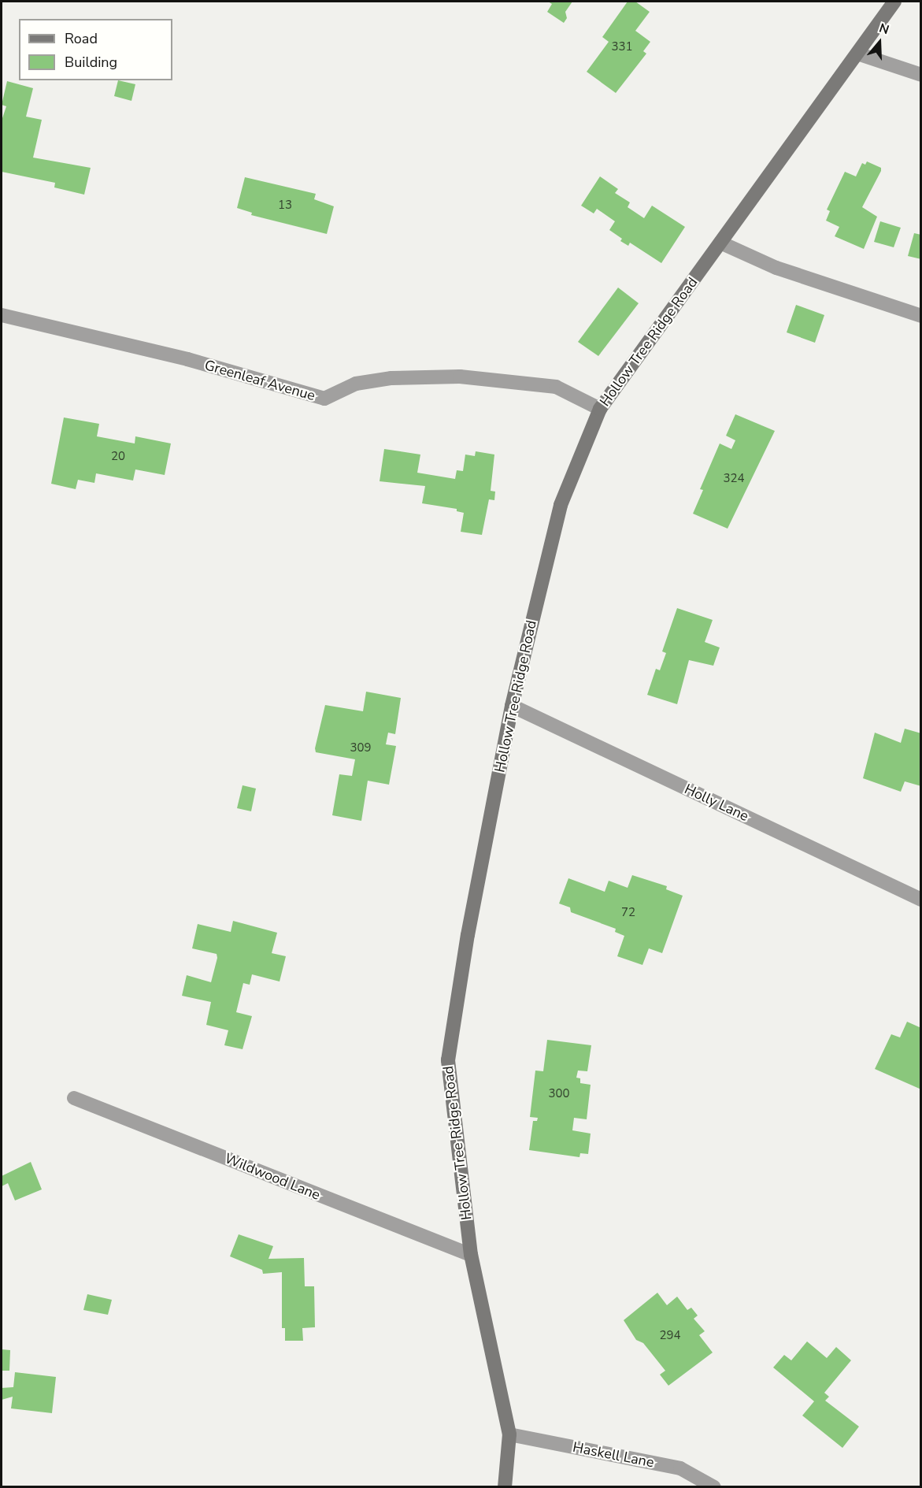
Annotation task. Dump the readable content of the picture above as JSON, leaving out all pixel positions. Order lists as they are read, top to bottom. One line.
{"streets":{"street":["Hollow Tree Ridge Road","Greenleaf Avenue","Holly Lane","Wildwood Lane","Haskell Lane"]},"crossings":[["Hollow Tree Ridge Road","Greenleaf Avenue"],["Hollow Tree Ridge Road","Holly Lane"],["Hollow Tree Ridge Road","Wildwood Lane"],["Hollow Tree Ridge Road","Haskell Lane"]],"house_numbers":["331","13","20","324","309","72","300","294"],"legend":["Road","Building"],"north":"top"}
